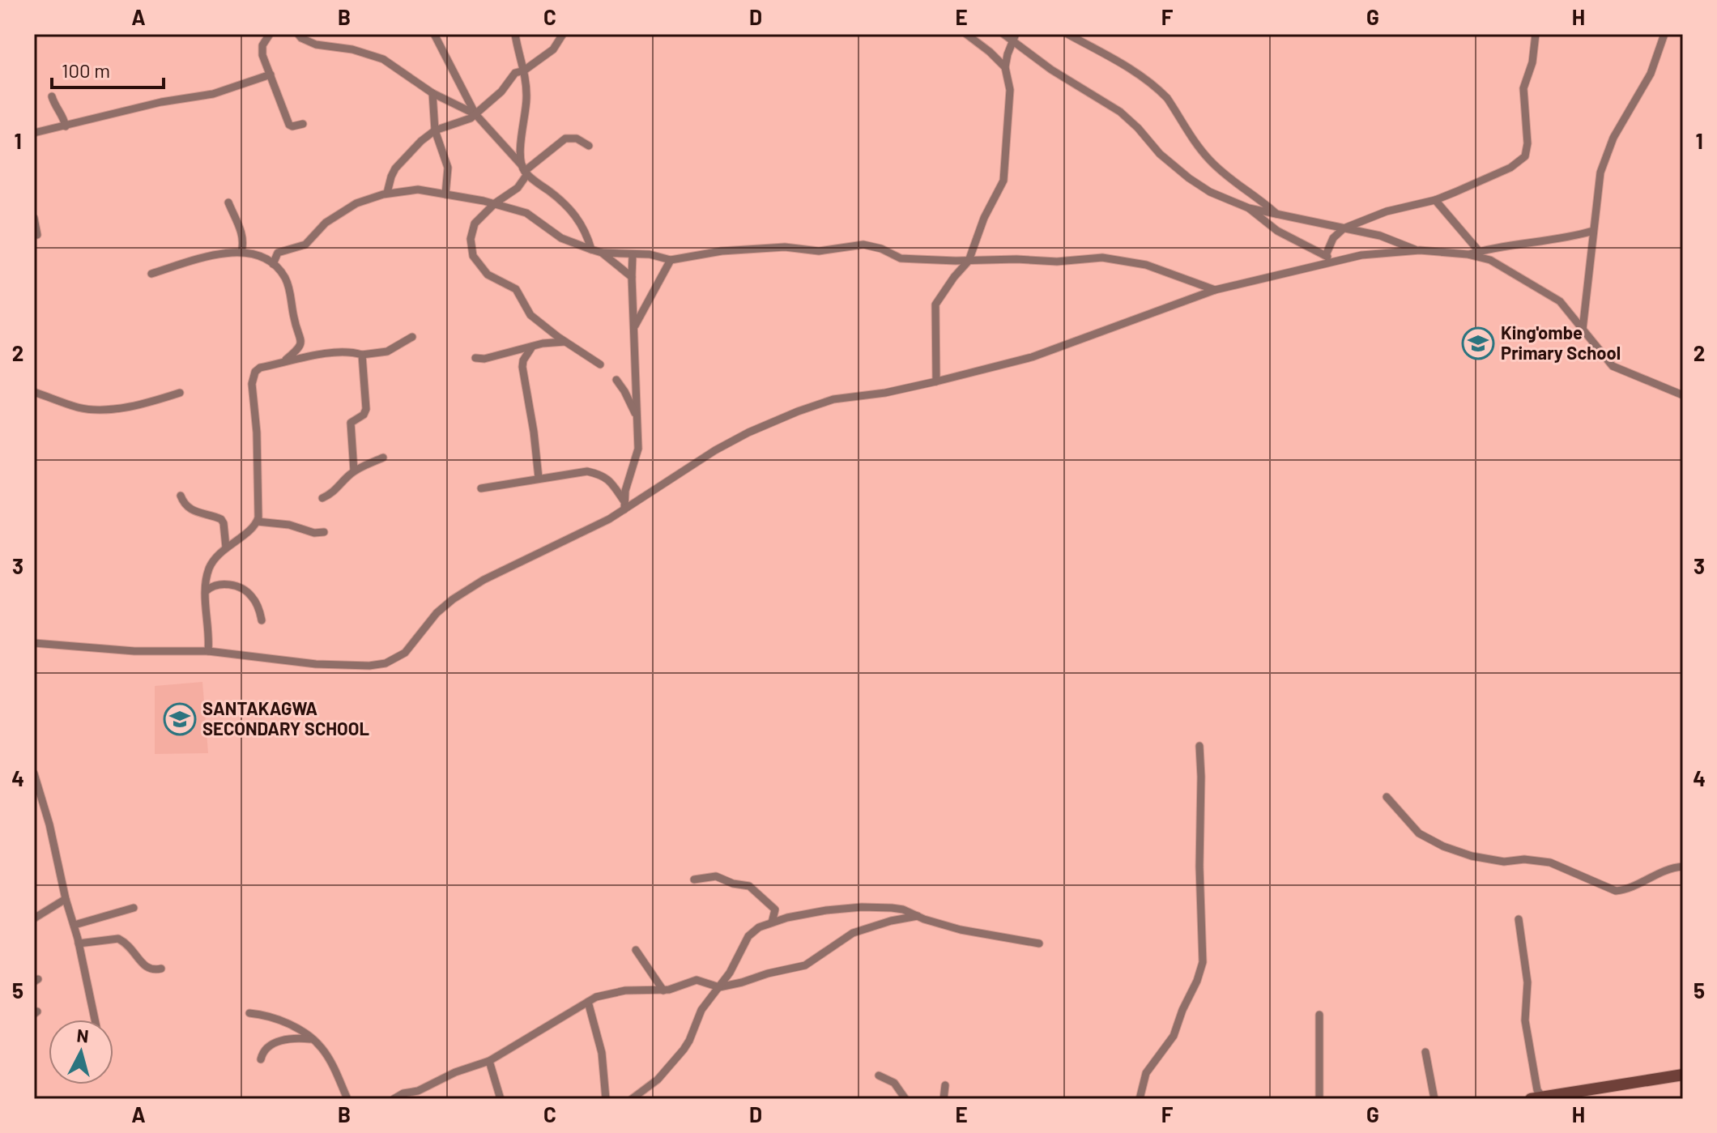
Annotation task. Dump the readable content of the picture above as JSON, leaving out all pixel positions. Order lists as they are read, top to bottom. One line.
{"places":{"school or university":["King'ombe Primary School","SANTAKAGWA SECONDARY SCHOOL"]},"scale_bar":"100 m","north":"top","grid":{"columns":["A","B","C","D","E","F","G","H"],"rows":["1","2","3","4","5"]}}
